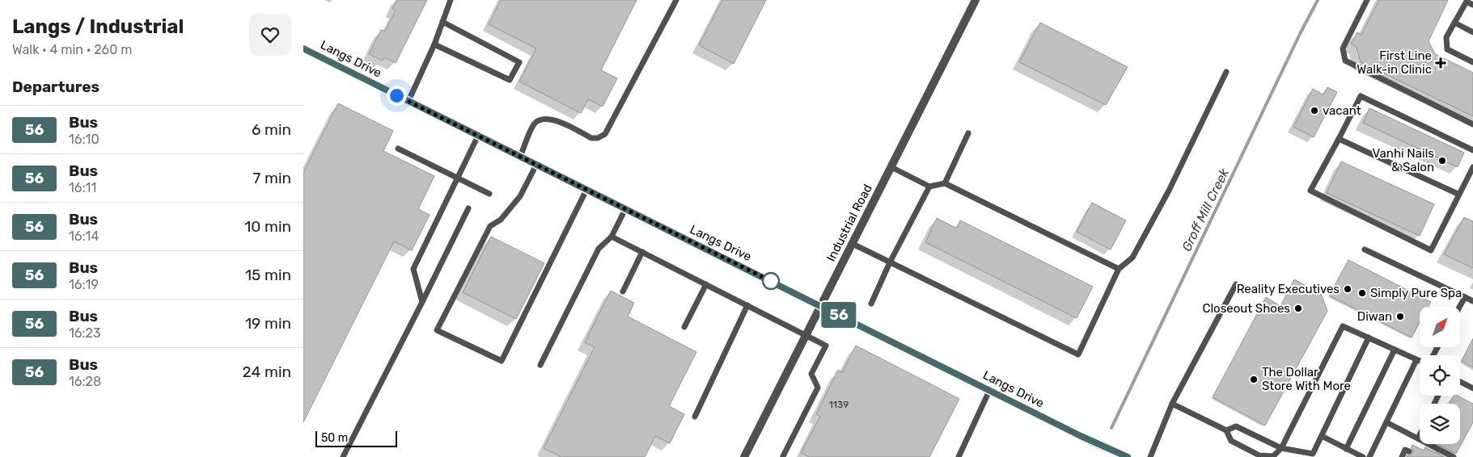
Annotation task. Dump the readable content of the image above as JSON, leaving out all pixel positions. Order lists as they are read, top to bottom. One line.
{"streets":{"street":["Langs Drive","Industrial Road"]},"crossings":[["Langs Drive","Industrial Road"]],"water":["Groff Mill Creek"],"places":{"health":["First Line Walk-in Clinic"],"other":["vacant","Vanhi Nails & Salon","Reality Executives","Simply Pure Spa","Closeout Shoes","Diwan","The Dollar Store With More"]},"lines":["bus line 56"],"house_numbers":["1139"],"scale_bar":"50 m","north":"top right","page":{"heading":[["Langs / Industrial","Walk · 4 min · 260 m"],"Departures"],"on_map":"56","list":[{"mark":"56","name":"Bus","note":"16:10","value":"6 min"},{"mark":"56","name":"Bus","note":"16:11","value":"7 min"},{"mark":"56","name":"Bus","note":"16:14","value":"10 min"},{"mark":"56","name":"Bus","note":"16:19","value":"15 min"},{"mark":"56","name":"Bus","note":"16:23","value":"19 min"},{"mark":"56","name":"Bus","note":"16:28","value":"24 min"}],"scale":"50 m"}}
